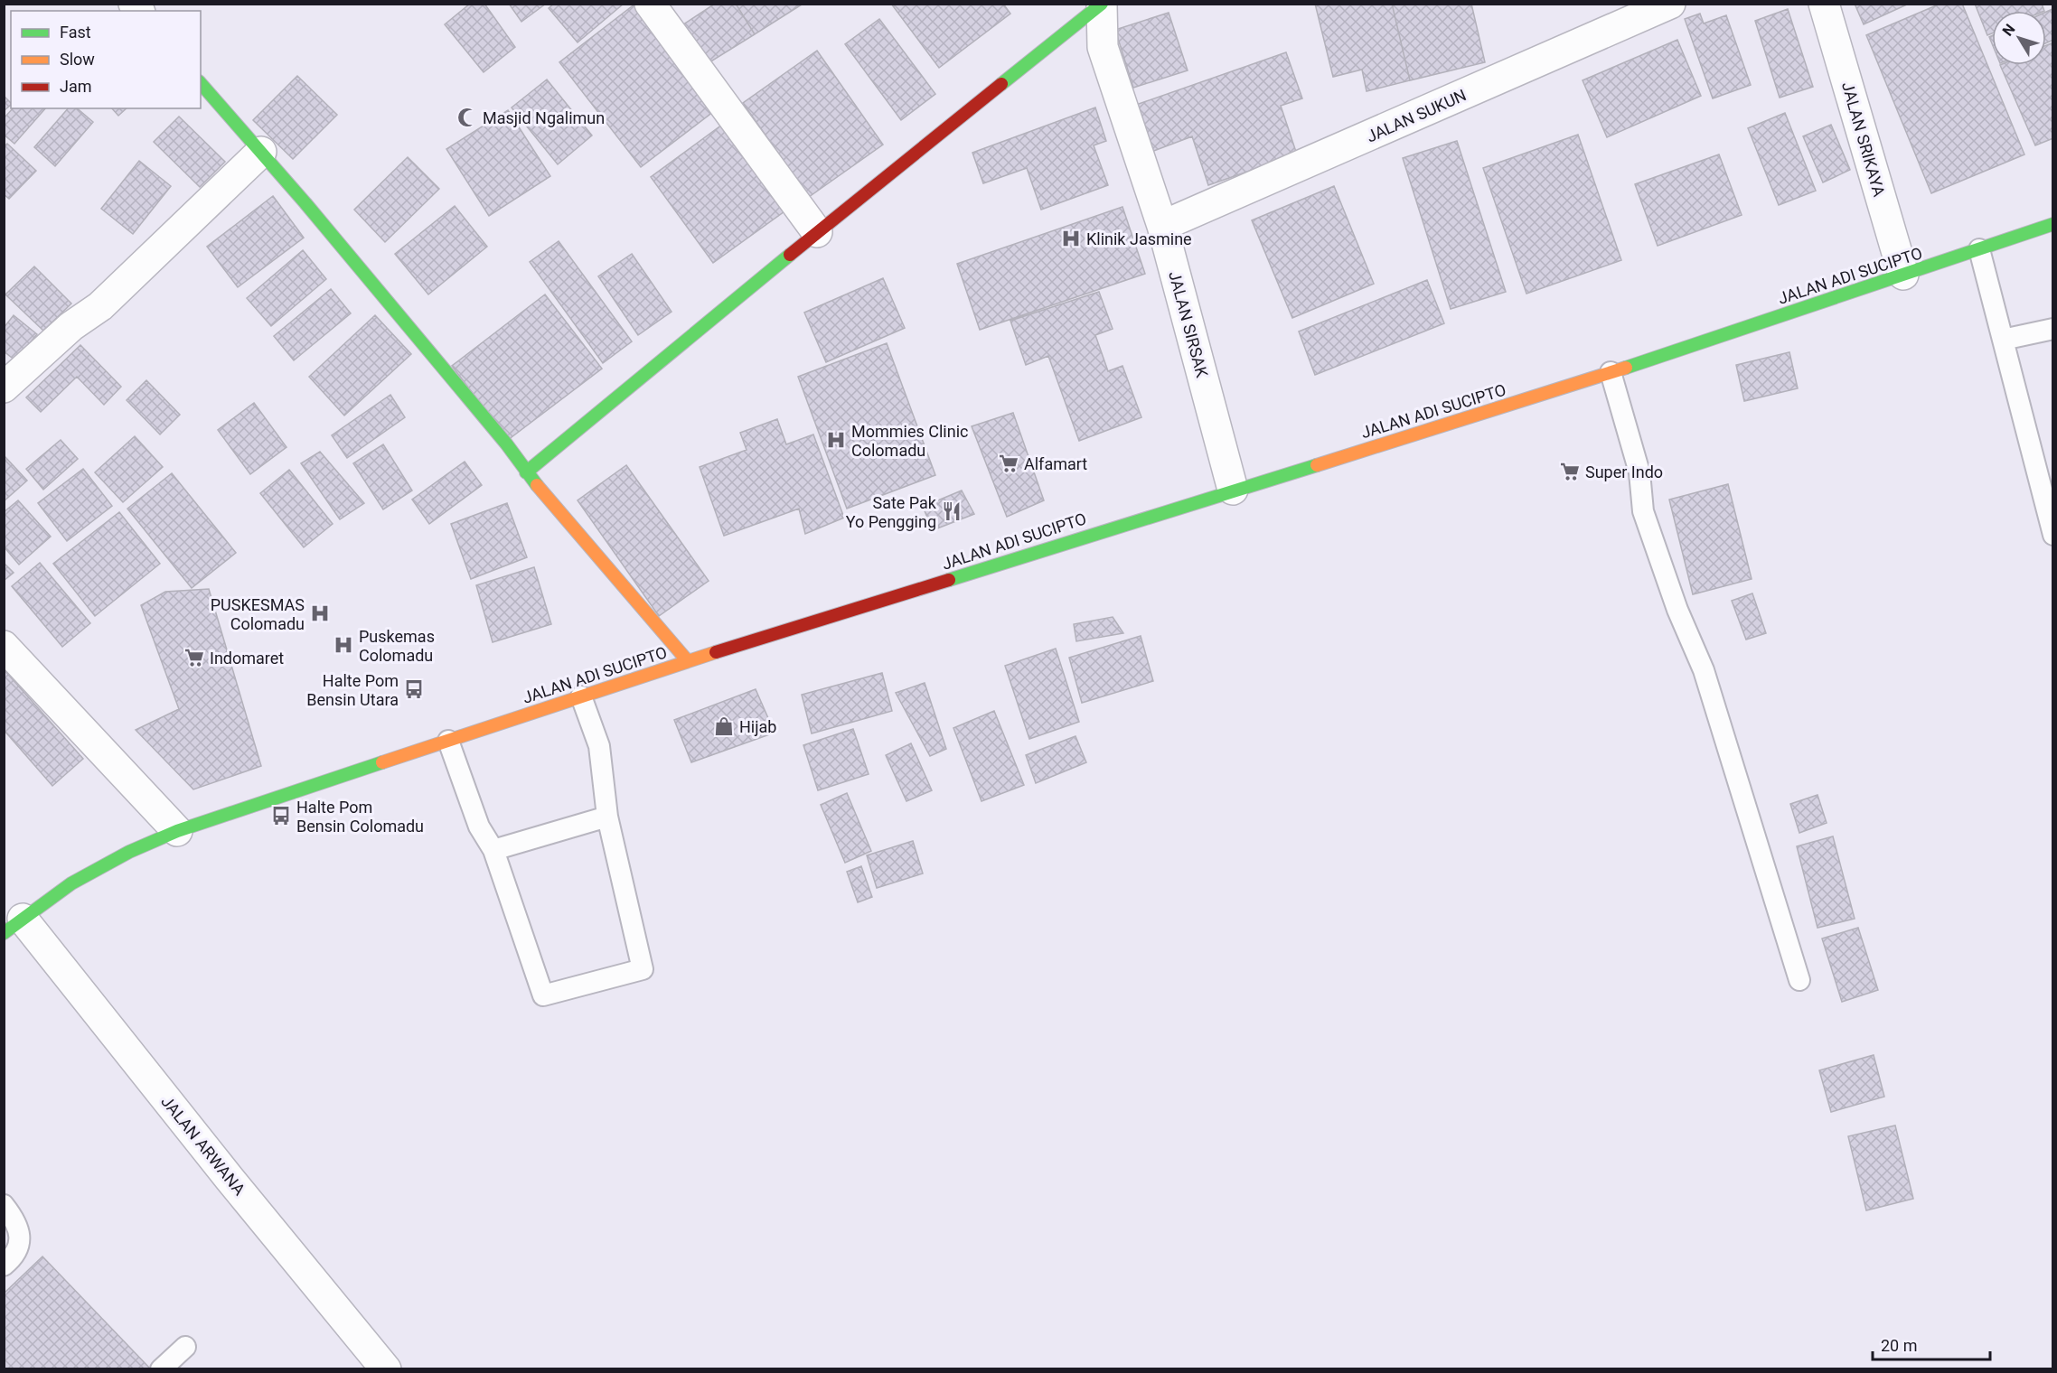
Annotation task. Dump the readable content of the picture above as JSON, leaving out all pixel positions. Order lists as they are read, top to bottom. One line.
{"streets":{"main road":["JALAN ADI SUCIPTO"],"street":["JALAN SUKUN","JALAN SRIKAYA","JALAN SIRSAK","JALAN ARWANA"]},"crossings":[["JALAN SUKUN","JALAN SIRSAK"],["JALAN SRIKAYA","JALAN ADI SUCIPTO"],["JALAN ADI SUCIPTO","JALAN SIRSAK"],["JALAN ADI SUCIPTO","JALAN ARWANA"]],"places":{"mosque":["Masjid Ngalimun"],"hospital":["Klinik Jasmine","Mommies Clinic Colomadu","PUSKESMAS Colomadu","Puskemas Colomadu"],"supermarket":["Alfamart","Super Indo","Indomaret"],"restaurant":["Sate Pak Yo Pengging"],"bus stop":["Halte Pom Bensin Utara","Halte Pom Bensin Colomadu"],"shop":["Hijab"]},"legend":["Fast","Slow","Jam"],"scale_bar":"20 m","north":"top left"}
